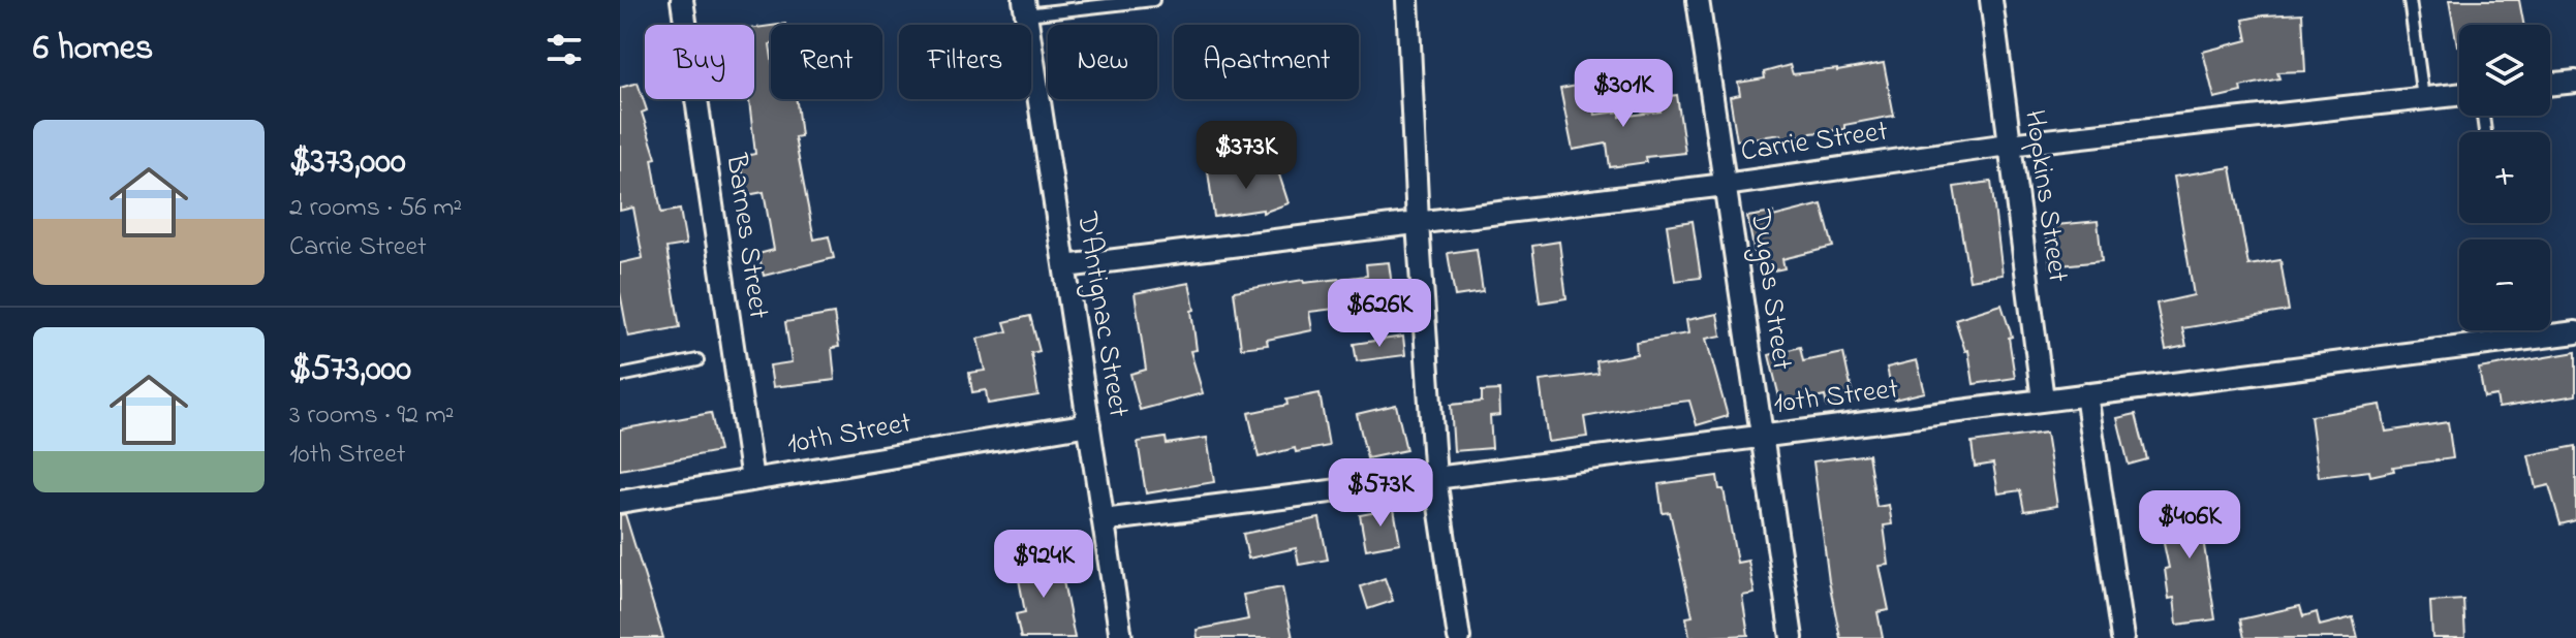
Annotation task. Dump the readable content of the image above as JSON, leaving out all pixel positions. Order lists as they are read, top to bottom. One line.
{"streets":{"street":["Carrie Street","Hopkins Street","Barnes Street","Dugas Street","D'Antignac Street","10th Street"]},"crossings":[["Carrie Street","Hopkins Street"],["Carrie Street","Dugas Street"],["Carrie Street","D'Antignac Street"],["Hopkins Street","10th Street"],["Barnes Street","10th Street"],["Dugas Street","10th Street"],["D'Antignac Street","10th Street"]],"page":{"heading":"6 homes","map_buttons":["+","−"],"chip":["Buy","Rent","Filters","New","Apartment"],"price":["$301K","$373K","$626K","$573K","$406K","$924K"],"list":[{"name":"$373,000","note":"2 rooms · 56 m² · Carrie Street"},{"name":"$573,000","note":"3 rooms · 92 m² · 10th Street"}]}}
